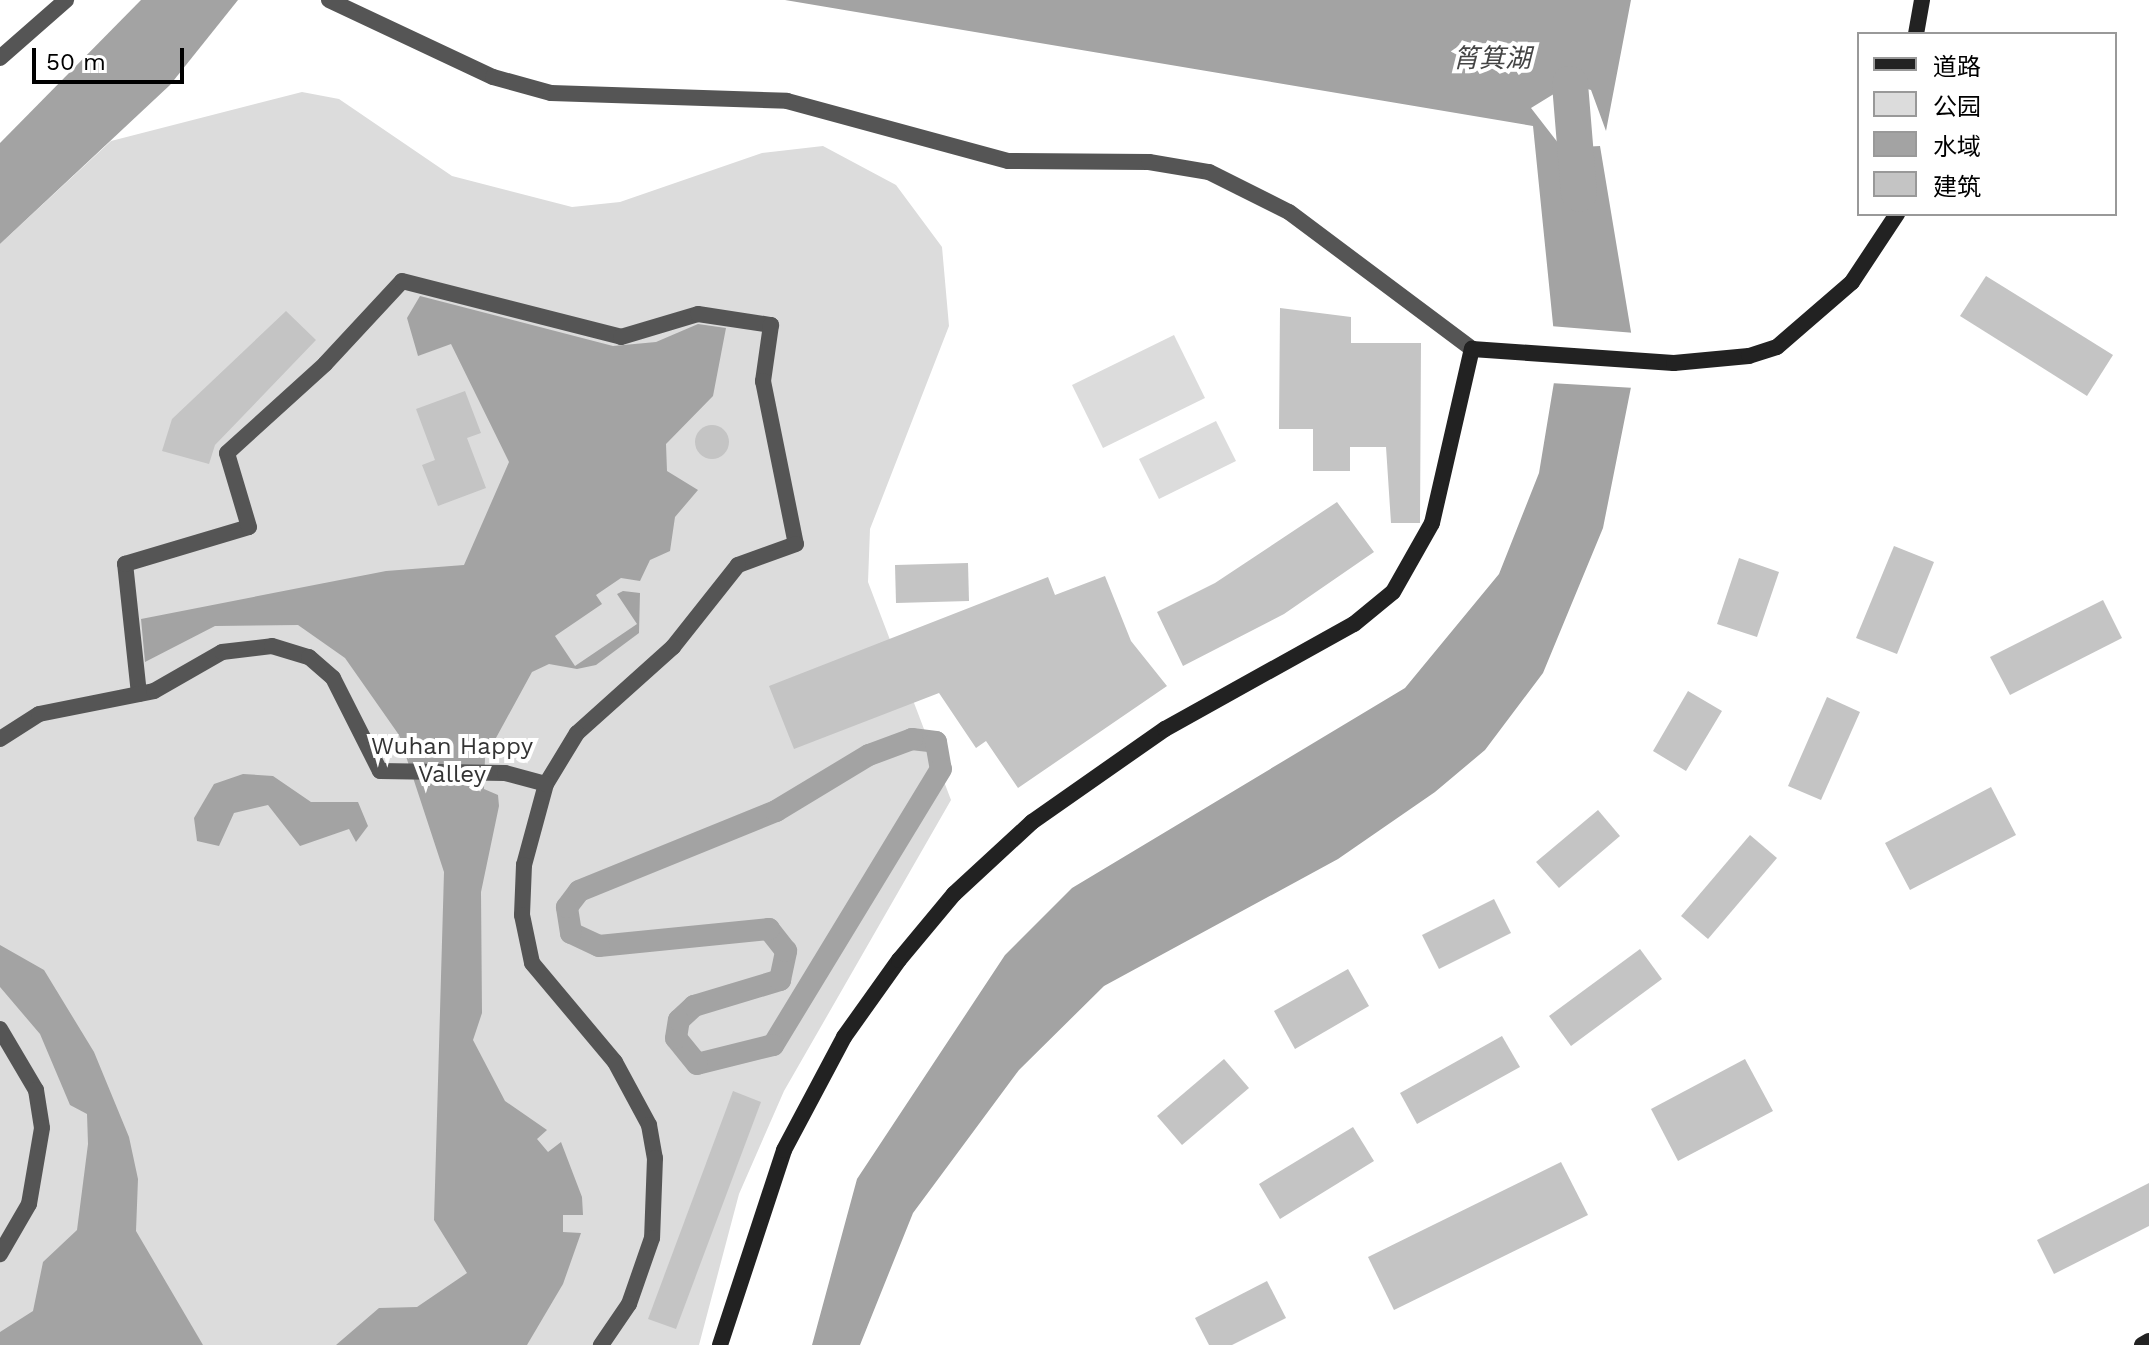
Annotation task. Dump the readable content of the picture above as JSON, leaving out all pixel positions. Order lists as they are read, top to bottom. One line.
{"water":["筲箕湖"],"parks":["Wuhan Happy Valley"],"legend":["道路","公园","水域","建筑"],"scale_bar":"50 m"}
